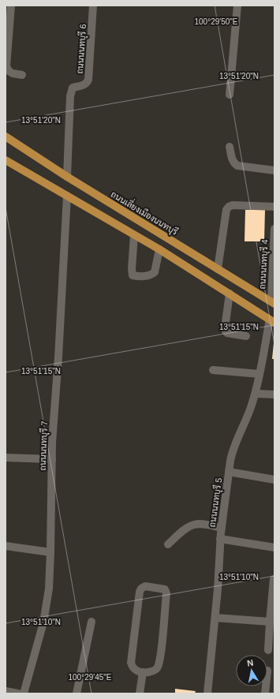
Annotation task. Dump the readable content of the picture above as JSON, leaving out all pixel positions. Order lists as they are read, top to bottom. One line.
{"streets":{"main road":["ถนนเลี่ยงเมืองนนทบุรี"],"street":["ถนนนนทบุรี 6","ถนนนนทบุรี 4","ถนนนนทบุรี 7","ถนนนนทบุรี 5"]},"crossings":[["ถนนนนทบุรี 6","ถนนเลี่ยงเมืองนนทบุรี"],["ถนนเลี่ยงเมืองนนทบุรี","ถนนนนทบุรี 4"]],"north":"top","coordinates":["100°29'50\"E","13°51'20\"N","13°51'15\"N","13°51'10\"N","100°29'45\"E"]}
